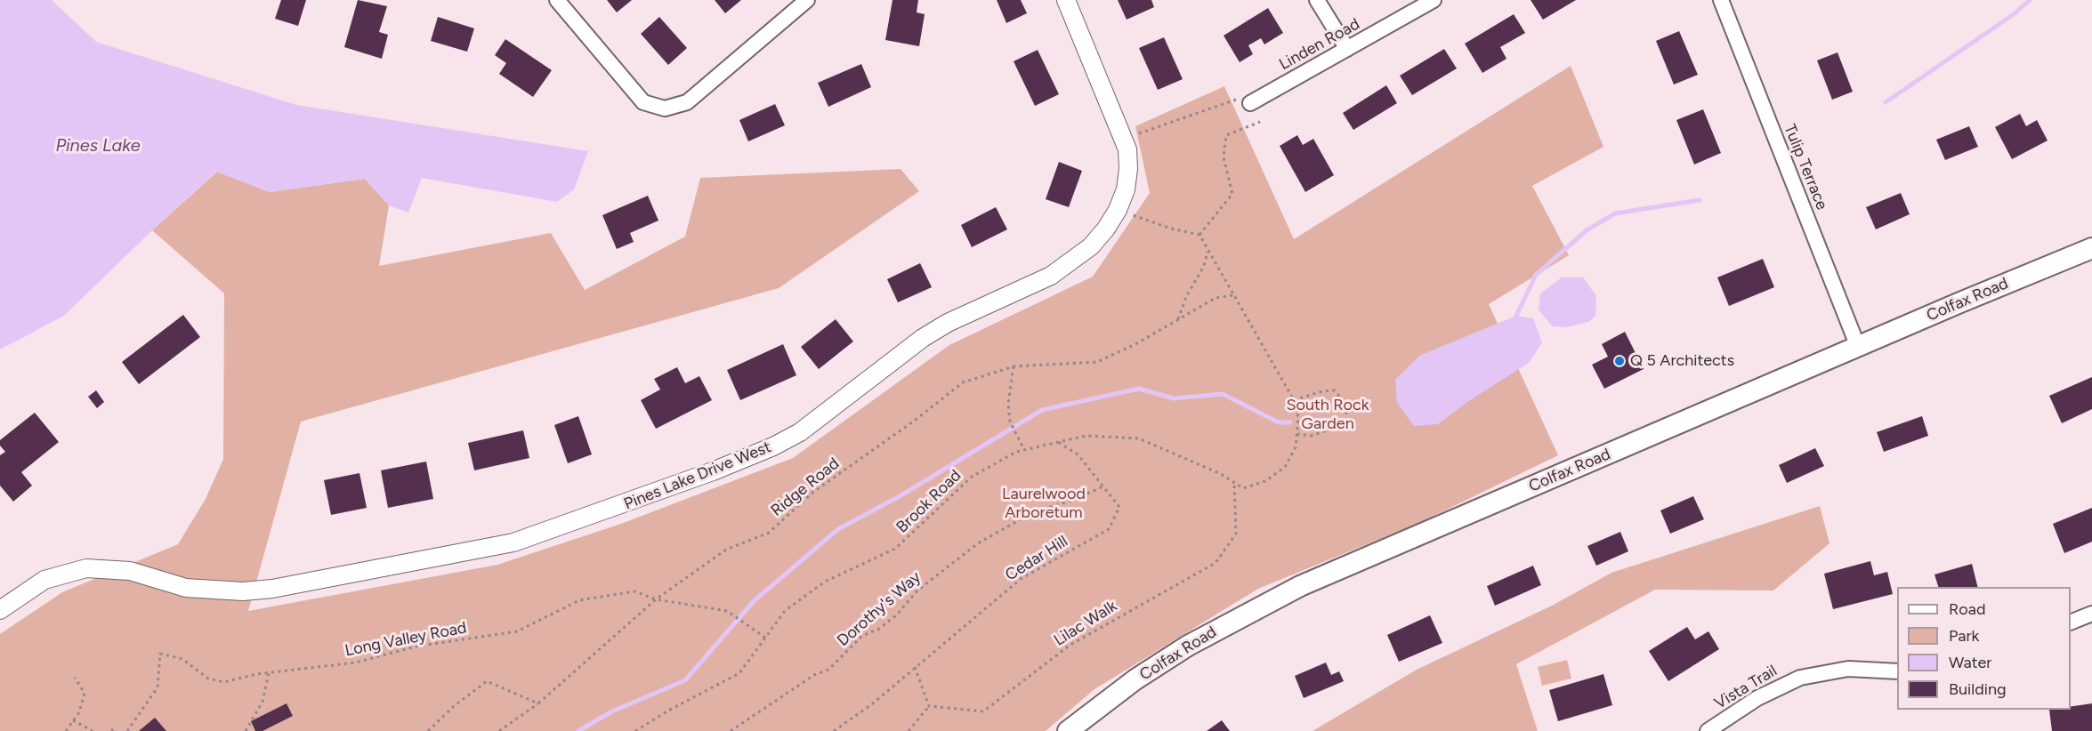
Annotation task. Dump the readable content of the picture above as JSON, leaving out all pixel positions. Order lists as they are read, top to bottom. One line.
{"streets":{"main road":["Colfax Road"],"street":["Linden Road","Tulip Terrace","Pines Lake Drive West","Vista Trail"],"path":["Ridge Road","Brook Road","Cedar Hill","Dorothy's Way","Lilac Walk","Long Valley Road"]},"crossings":[["Tulip Terrace","Colfax Road"],["Ridge Road","Brook Road"],["Ridge Road","Long Valley Road"],["Brook Road","Cedar Hill"],["Brook Road","Lilac Walk"],["Brook Road","Long Valley Road"],["Cedar Hill","Dorothy's Way"]],"water":["Pines Lake"],"parks":["South Rock Garden","Laurelwood Arboretum"],"places":["Q 5 Architects"],"legend":["Road","Park","Water","Building"]}
